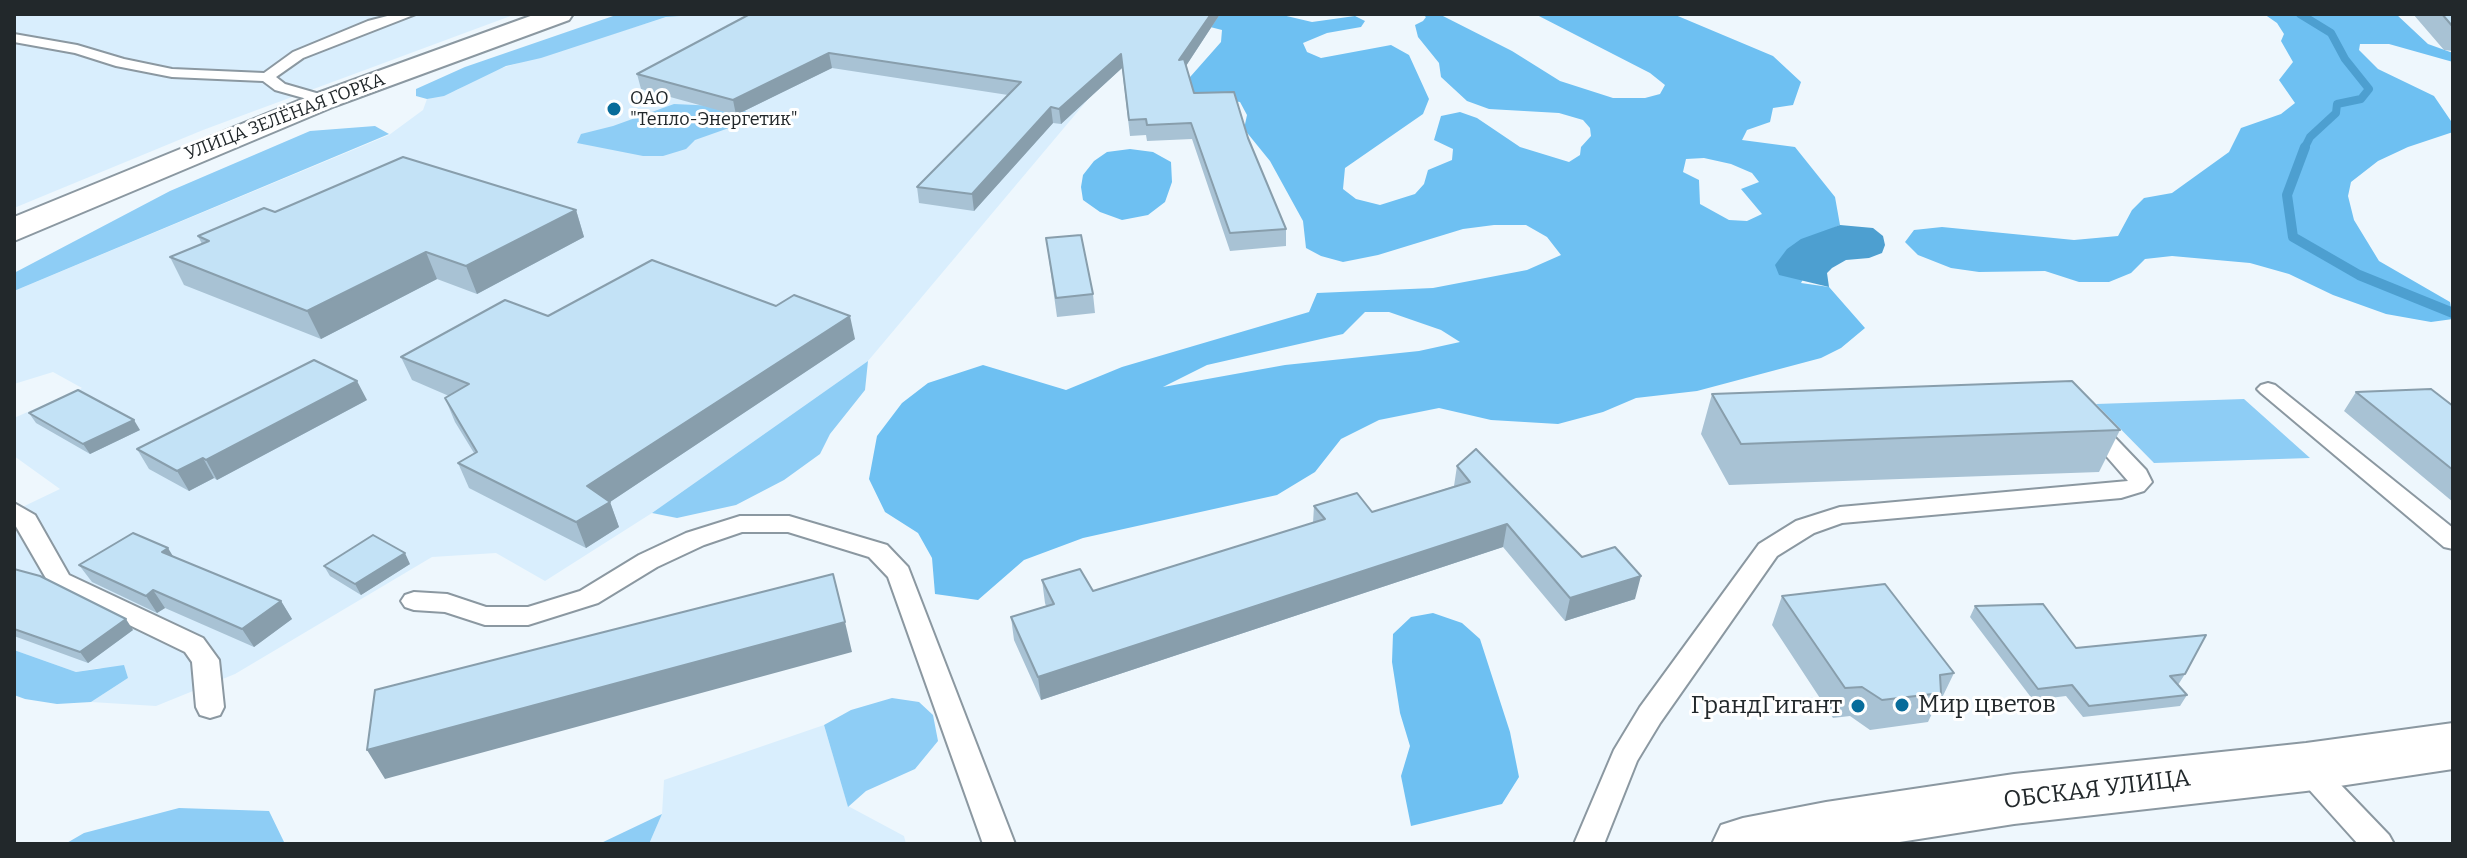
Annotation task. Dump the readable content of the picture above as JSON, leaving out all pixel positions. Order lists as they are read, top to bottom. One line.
{"streets":{"street":["УЛИЦА ЗЕЛЁНАЯ ГОРКА","ОБСКАЯ УЛИЦА"]},"places":["ОАО \"Тепло-Энергетик\"","Мир цветов","ГрандГигант"]}
